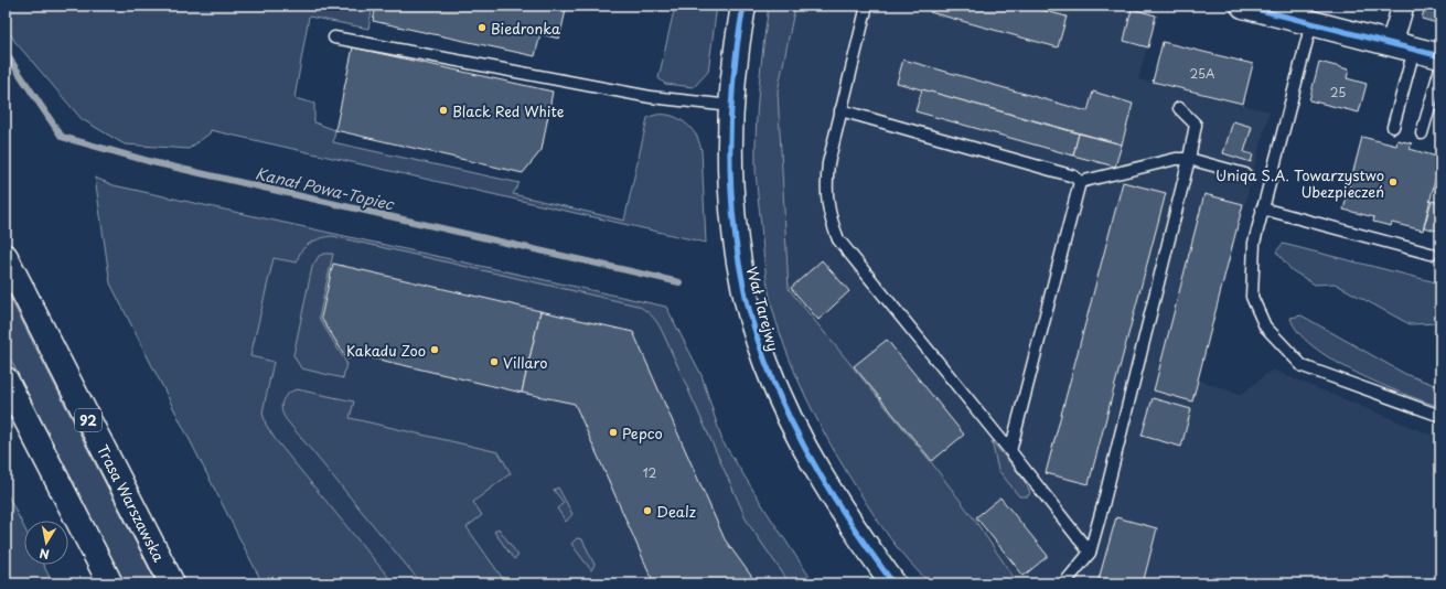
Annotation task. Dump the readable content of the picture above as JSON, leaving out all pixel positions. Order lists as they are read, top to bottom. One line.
{"streets":{"street":["Wał Tarejwy","92","Trasa Warszawska"]},"water":["Kanał Powa-Topiec"],"places":["Biedronka","Black Red White","Uniqa S.A. Towarzystwo Ubezpieczeń","Kakadu Zoo","Villaro","Pepco","Dealz"],"house_numbers":["25A","25","12"],"north":"bottom"}
